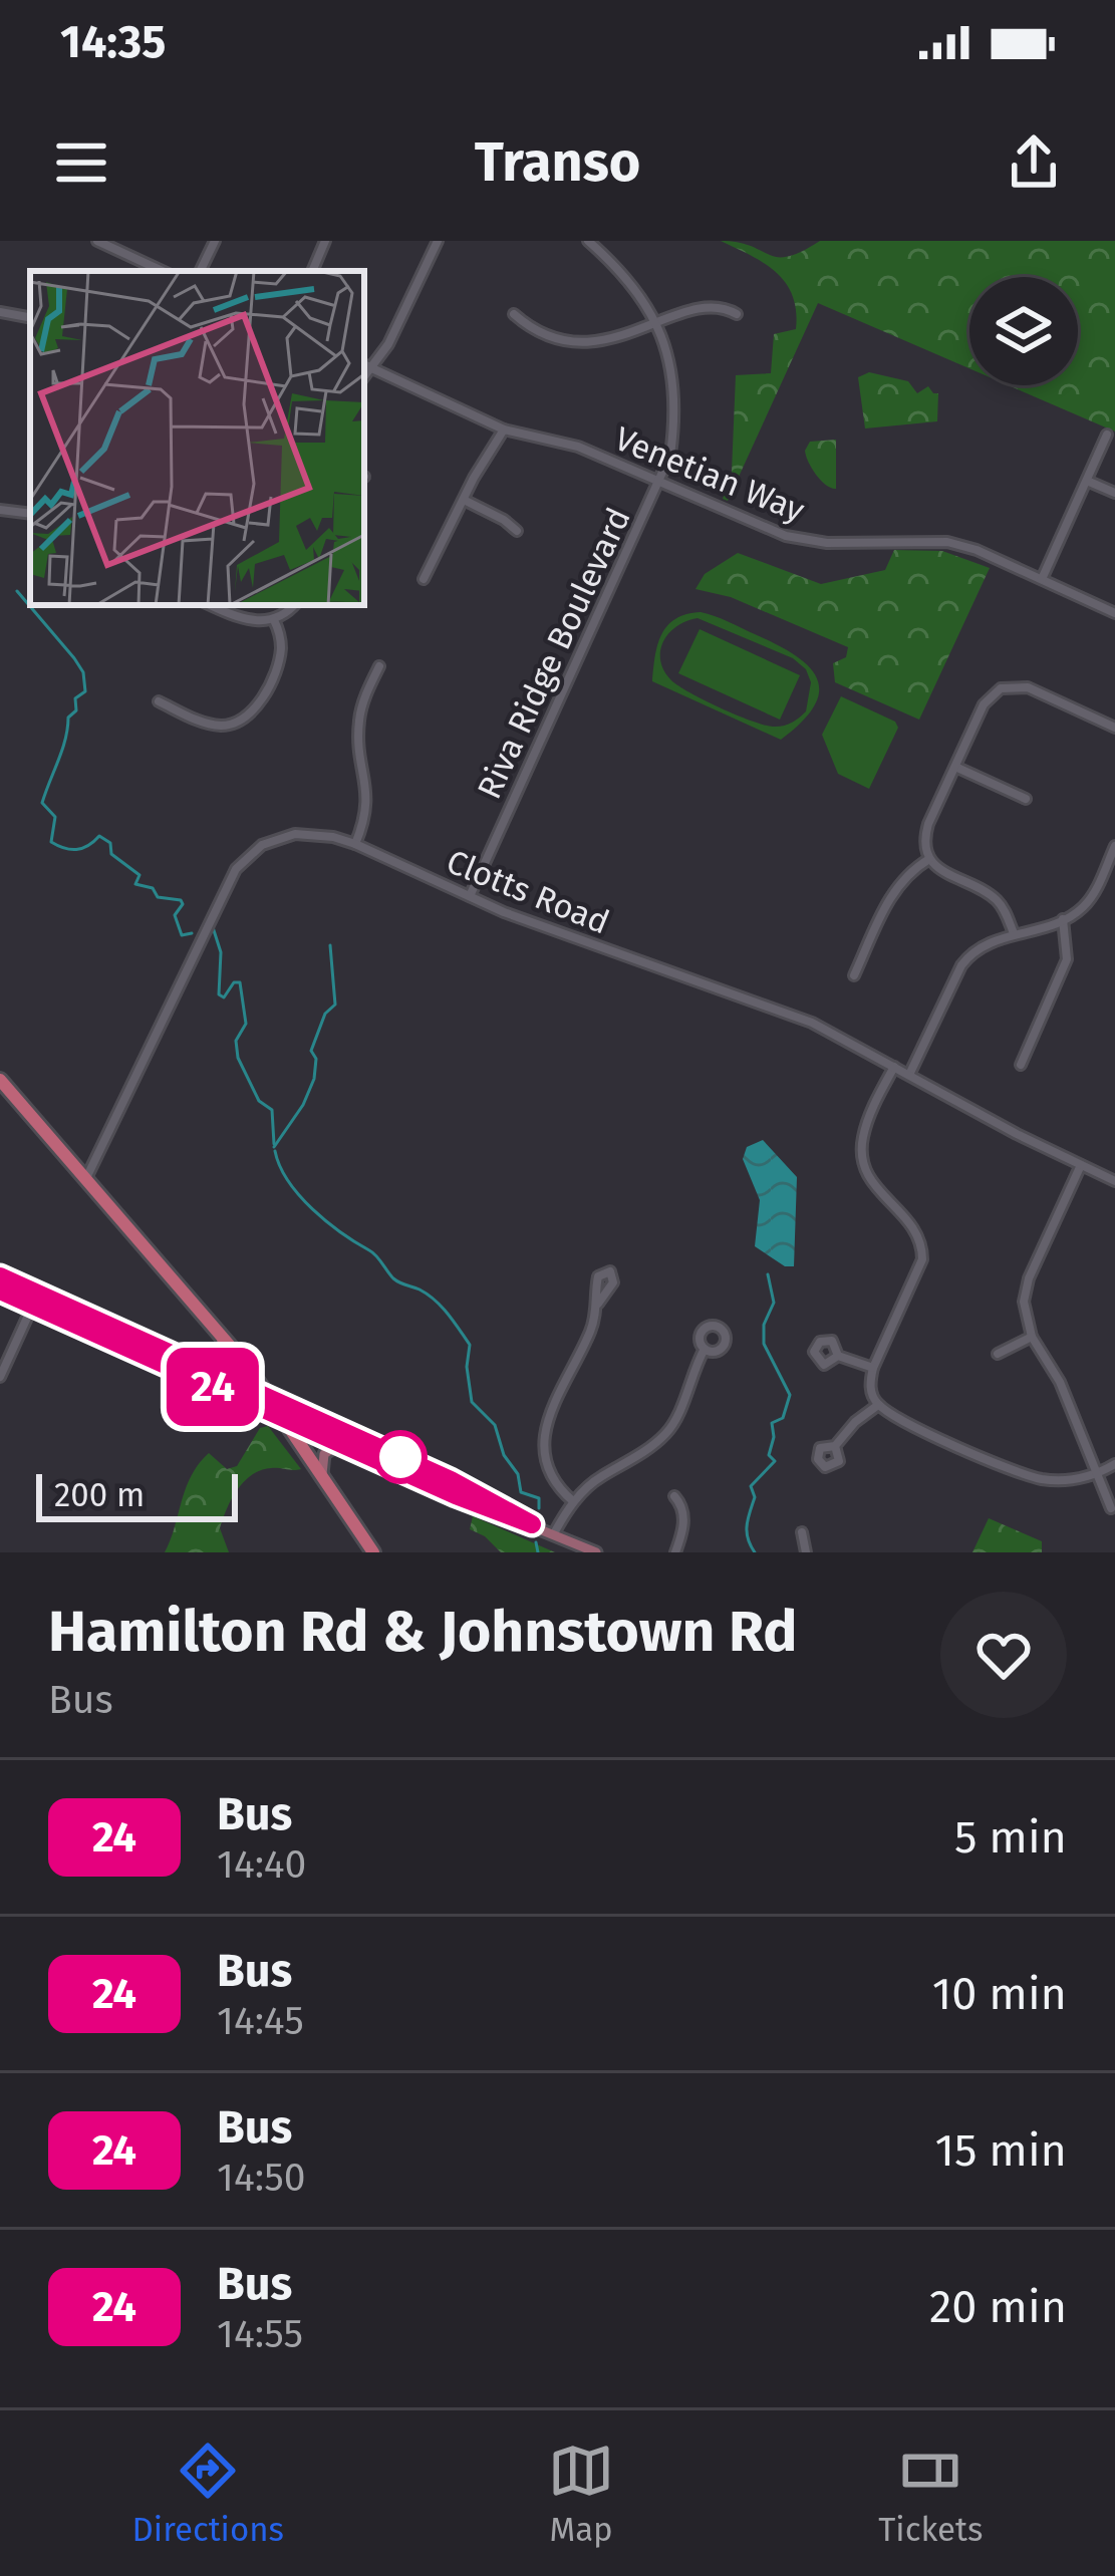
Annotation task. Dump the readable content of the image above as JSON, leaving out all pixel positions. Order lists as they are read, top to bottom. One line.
{"streets":{"street":["Venetian Way","Riva Ridge Boulevard","Clotts Road"]},"crossings":[["Venetian Way","Riva Ridge Boulevard"],["Riva Ridge Boulevard","Clotts Road"]],"lines":["bus line 24"],"scale_bar":"200 m","page":{"status":"14:35","header":"Transo","on_map":"24","scale":"200 m","heading":["Hamilton Rd & Johnstown Rd","Bus"],"list":[{"mark":"24","name":"Bus","note":"14:40","value":"5 min"},{"mark":"24","name":"Bus","note":"14:45","value":"10 min"},{"mark":"24","name":"Bus","note":"14:50","value":"15 min"},{"mark":"24","name":"Bus","note":"14:55","value":"20 min"}],"tabs":["Directions","Map","Tickets"]}}
